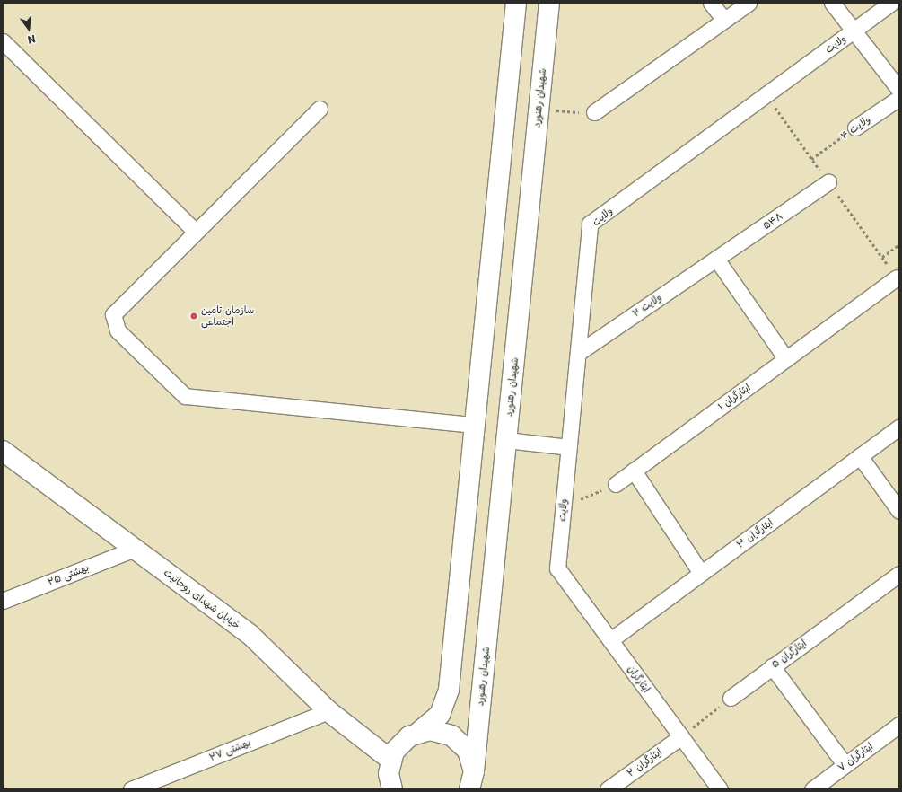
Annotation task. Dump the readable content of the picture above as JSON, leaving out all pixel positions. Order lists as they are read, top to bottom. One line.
{"streets":{"street":["ولایت","شهیدان رهنورد","ولایت ۴","۵۴۸","ولایت ۲","ایثارگران ۱","ایثارگران ۳","بهشتی ۲۵","خیابان شهدای روحانیت","ایثارگران ۵","ایثارگران","بهشتی ۲۷","ایثارگران ۷","ایثارگران ۲"]},"crossings":[["ولایت","ولایت ۲"],["ولایت","ایثارگران"],["۵۴۸","ولایت ۲"],["ایثارگران ۳","ایثارگران"],["بهشتی ۲۵","خیابان شهدای روحانیت"],["خیابان شهدای روحانیت","بهشتی ۲۷"],["ایثارگران","ایثارگران ۲"]],"places":["سازمان تامین اجتماعی"],"north":"bottom"}
